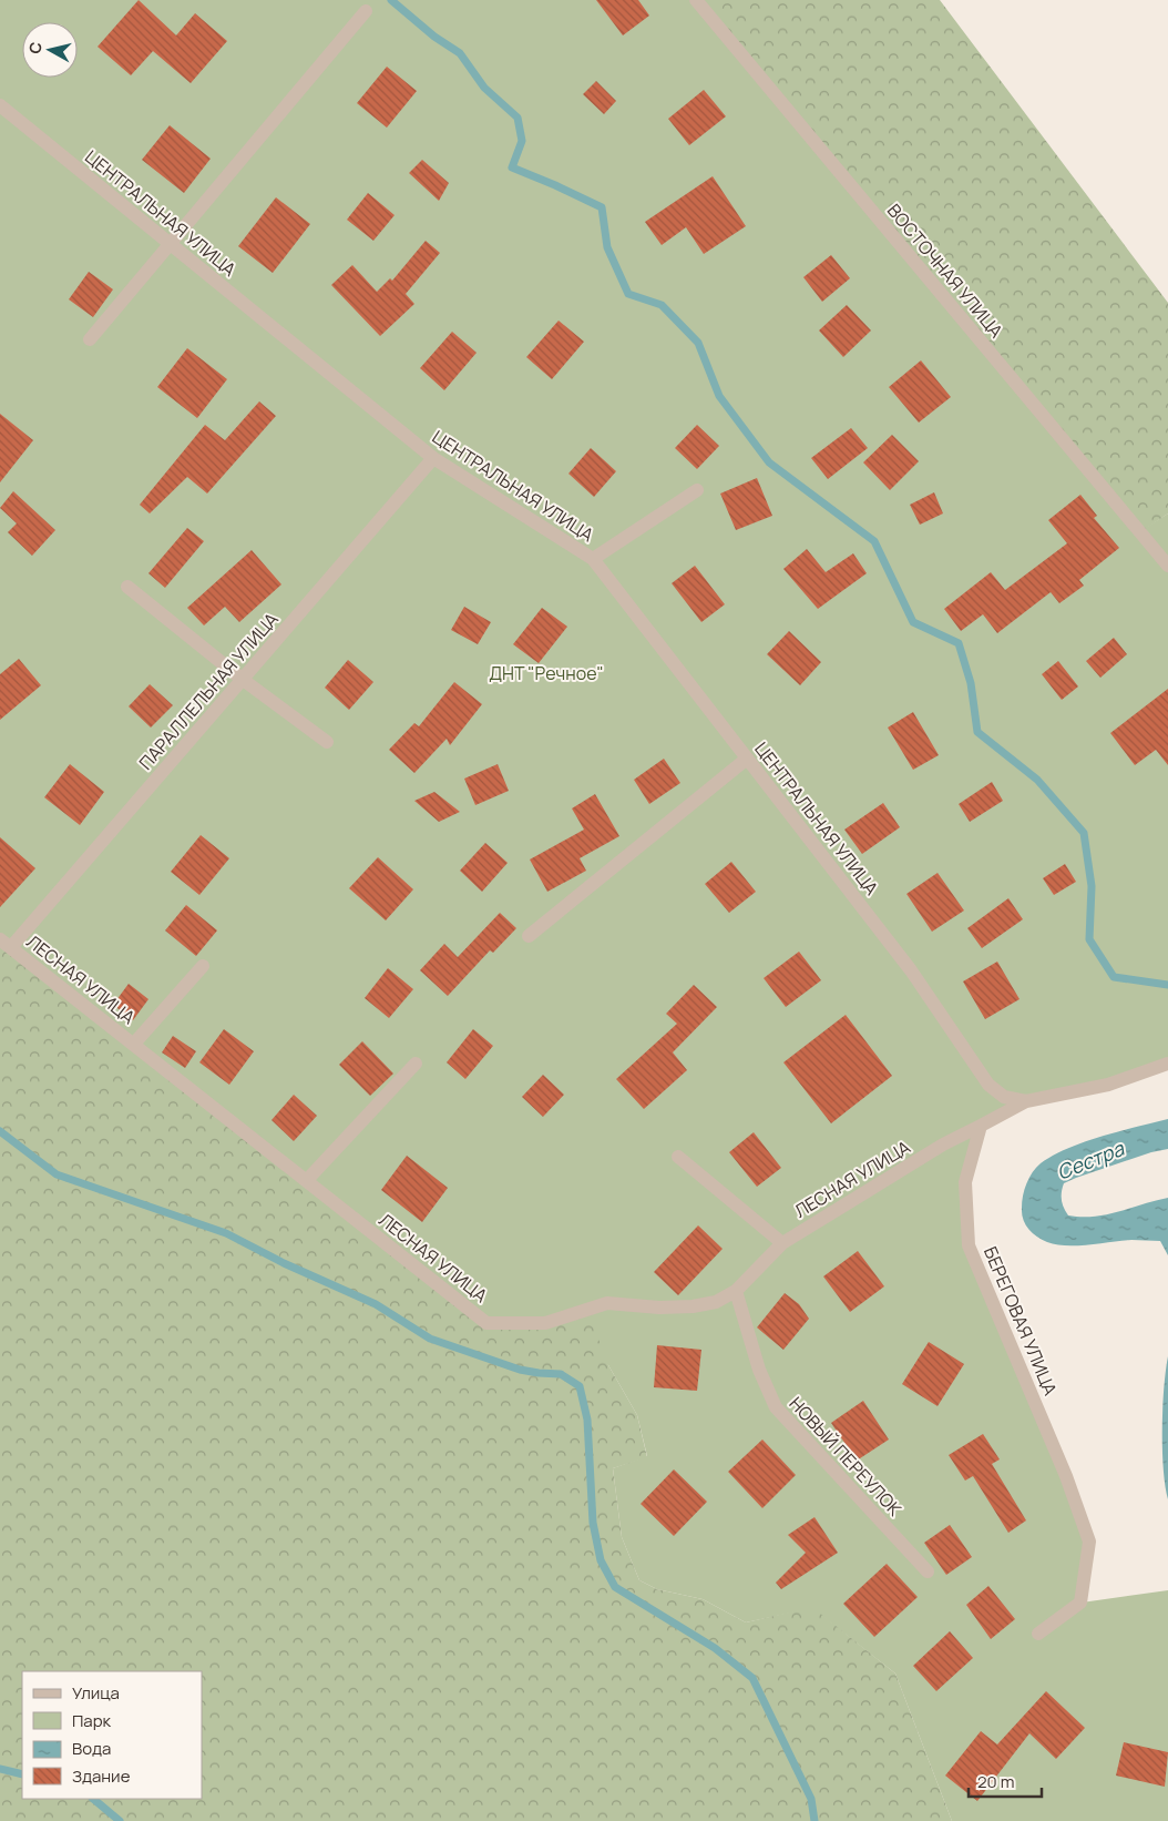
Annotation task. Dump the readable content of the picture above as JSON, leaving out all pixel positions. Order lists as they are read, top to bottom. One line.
{"streets":{"street":["ЦЕНТРАЛЬНАЯ УЛИЦА","ВОСТОЧНАЯ УЛИЦА","ПАРАЛЛЕЛЬНАЯ УЛИЦА","ЛЕСНАЯ УЛИЦА","БЕРЕГОВАЯ УЛИЦА","НОВЫЙ ПЕРЕУЛОК"]},"crossings":[["ЦЕНТРАЛЬНАЯ УЛИЦА","ПАРАЛЛЕЛЬНАЯ УЛИЦА"],["ПАРАЛЛЕЛЬНАЯ УЛИЦА","ЛЕСНАЯ УЛИЦА"],["ЛЕСНАЯ УЛИЦА","БЕРЕГОВАЯ УЛИЦА"],["ЛЕСНАЯ УЛИЦА","НОВЫЙ ПЕРЕУЛОК"]],"water":["Сестра"],"parks":["ДНТ \"Речное\""],"legend":["Улица","Парк","Вода","Здание"],"scale_bar":"20 m","north":"left"}
